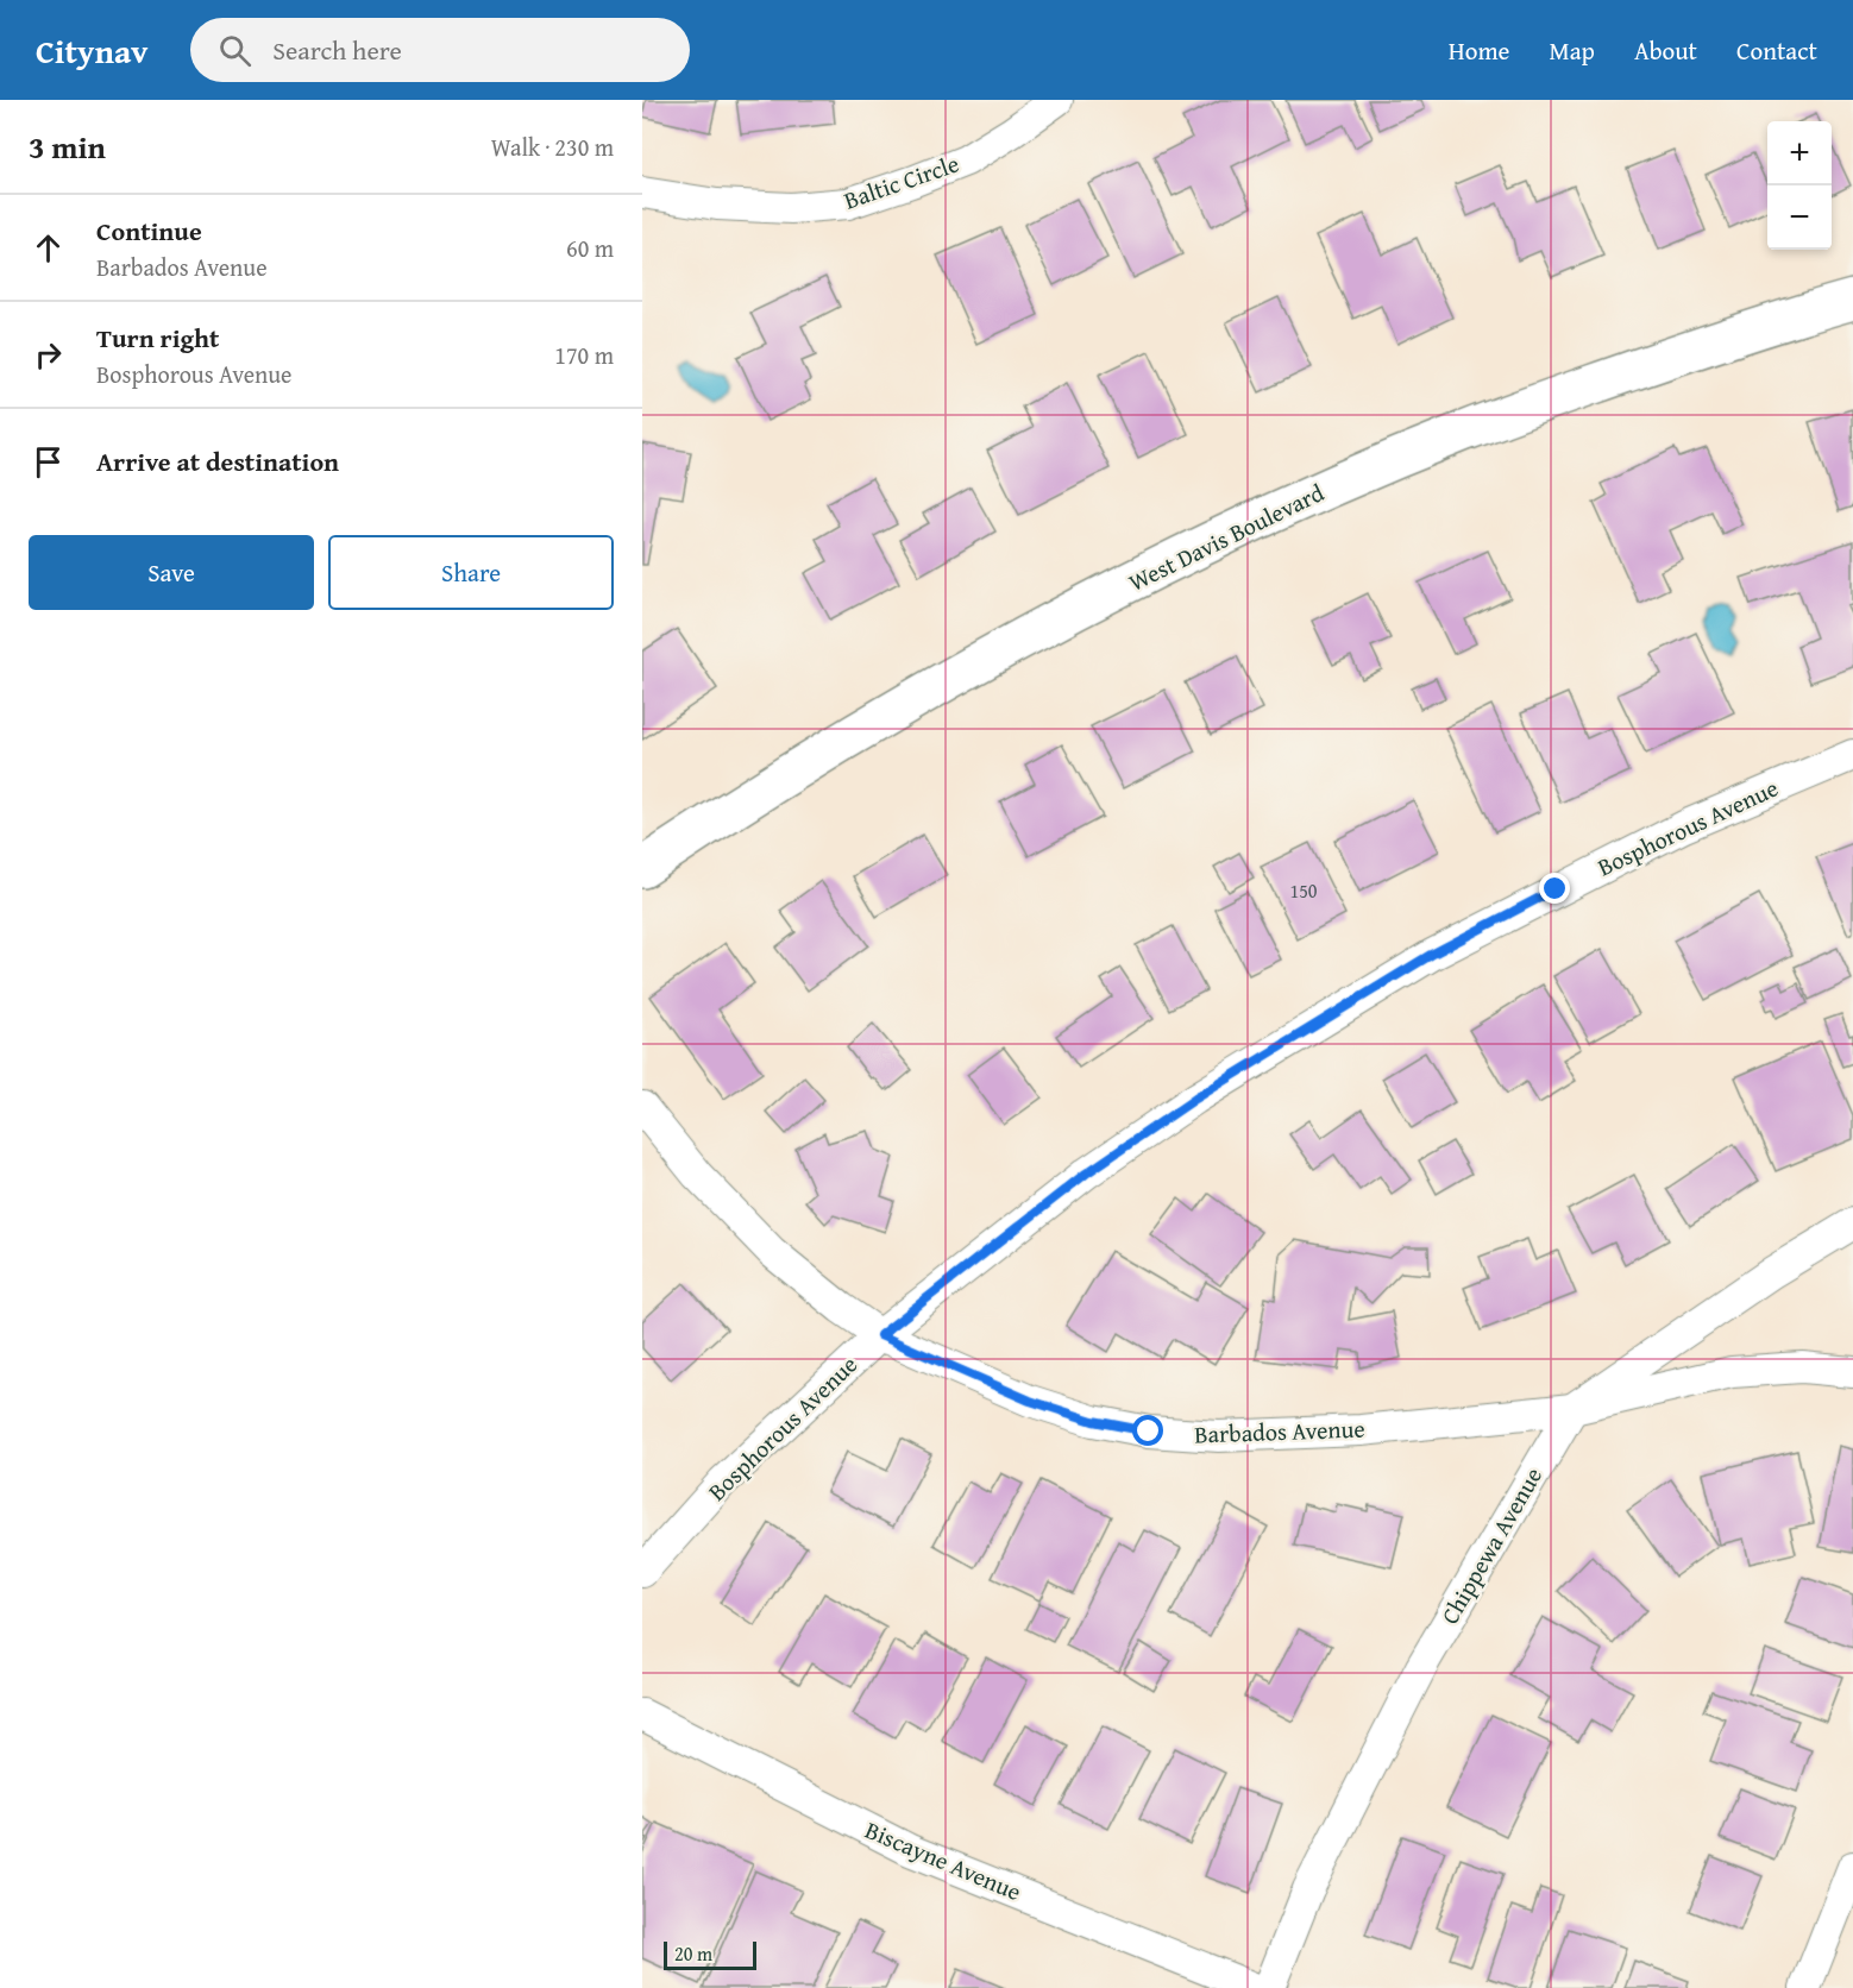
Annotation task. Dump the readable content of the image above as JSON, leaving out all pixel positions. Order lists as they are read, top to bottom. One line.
{"streets":{"street":["Baltic Circle","West Davis Boulevard","Bosphorous Avenue","Barbados Avenue","Chippewa Avenue","Biscayne Avenue"]},"crossings":[["Bosphorous Avenue","Barbados Avenue"],["Barbados Avenue","Chippewa Avenue"]],"house_numbers":["150"],"scale_bar":"20 m","page":{"header":"Citynav","search":"Search here","nav":["Home","Map","About","Contact"],"heading":["3 min","Walk · 230 m"],"map_buttons":["+","−"],"list":[["Continue","Barbados Avenue","60 m"],["Turn right","Bosphorous Avenue","170 m"],"Arrive at destination"],"buttons":["Save","Share"],"scale":"20 m"}}
